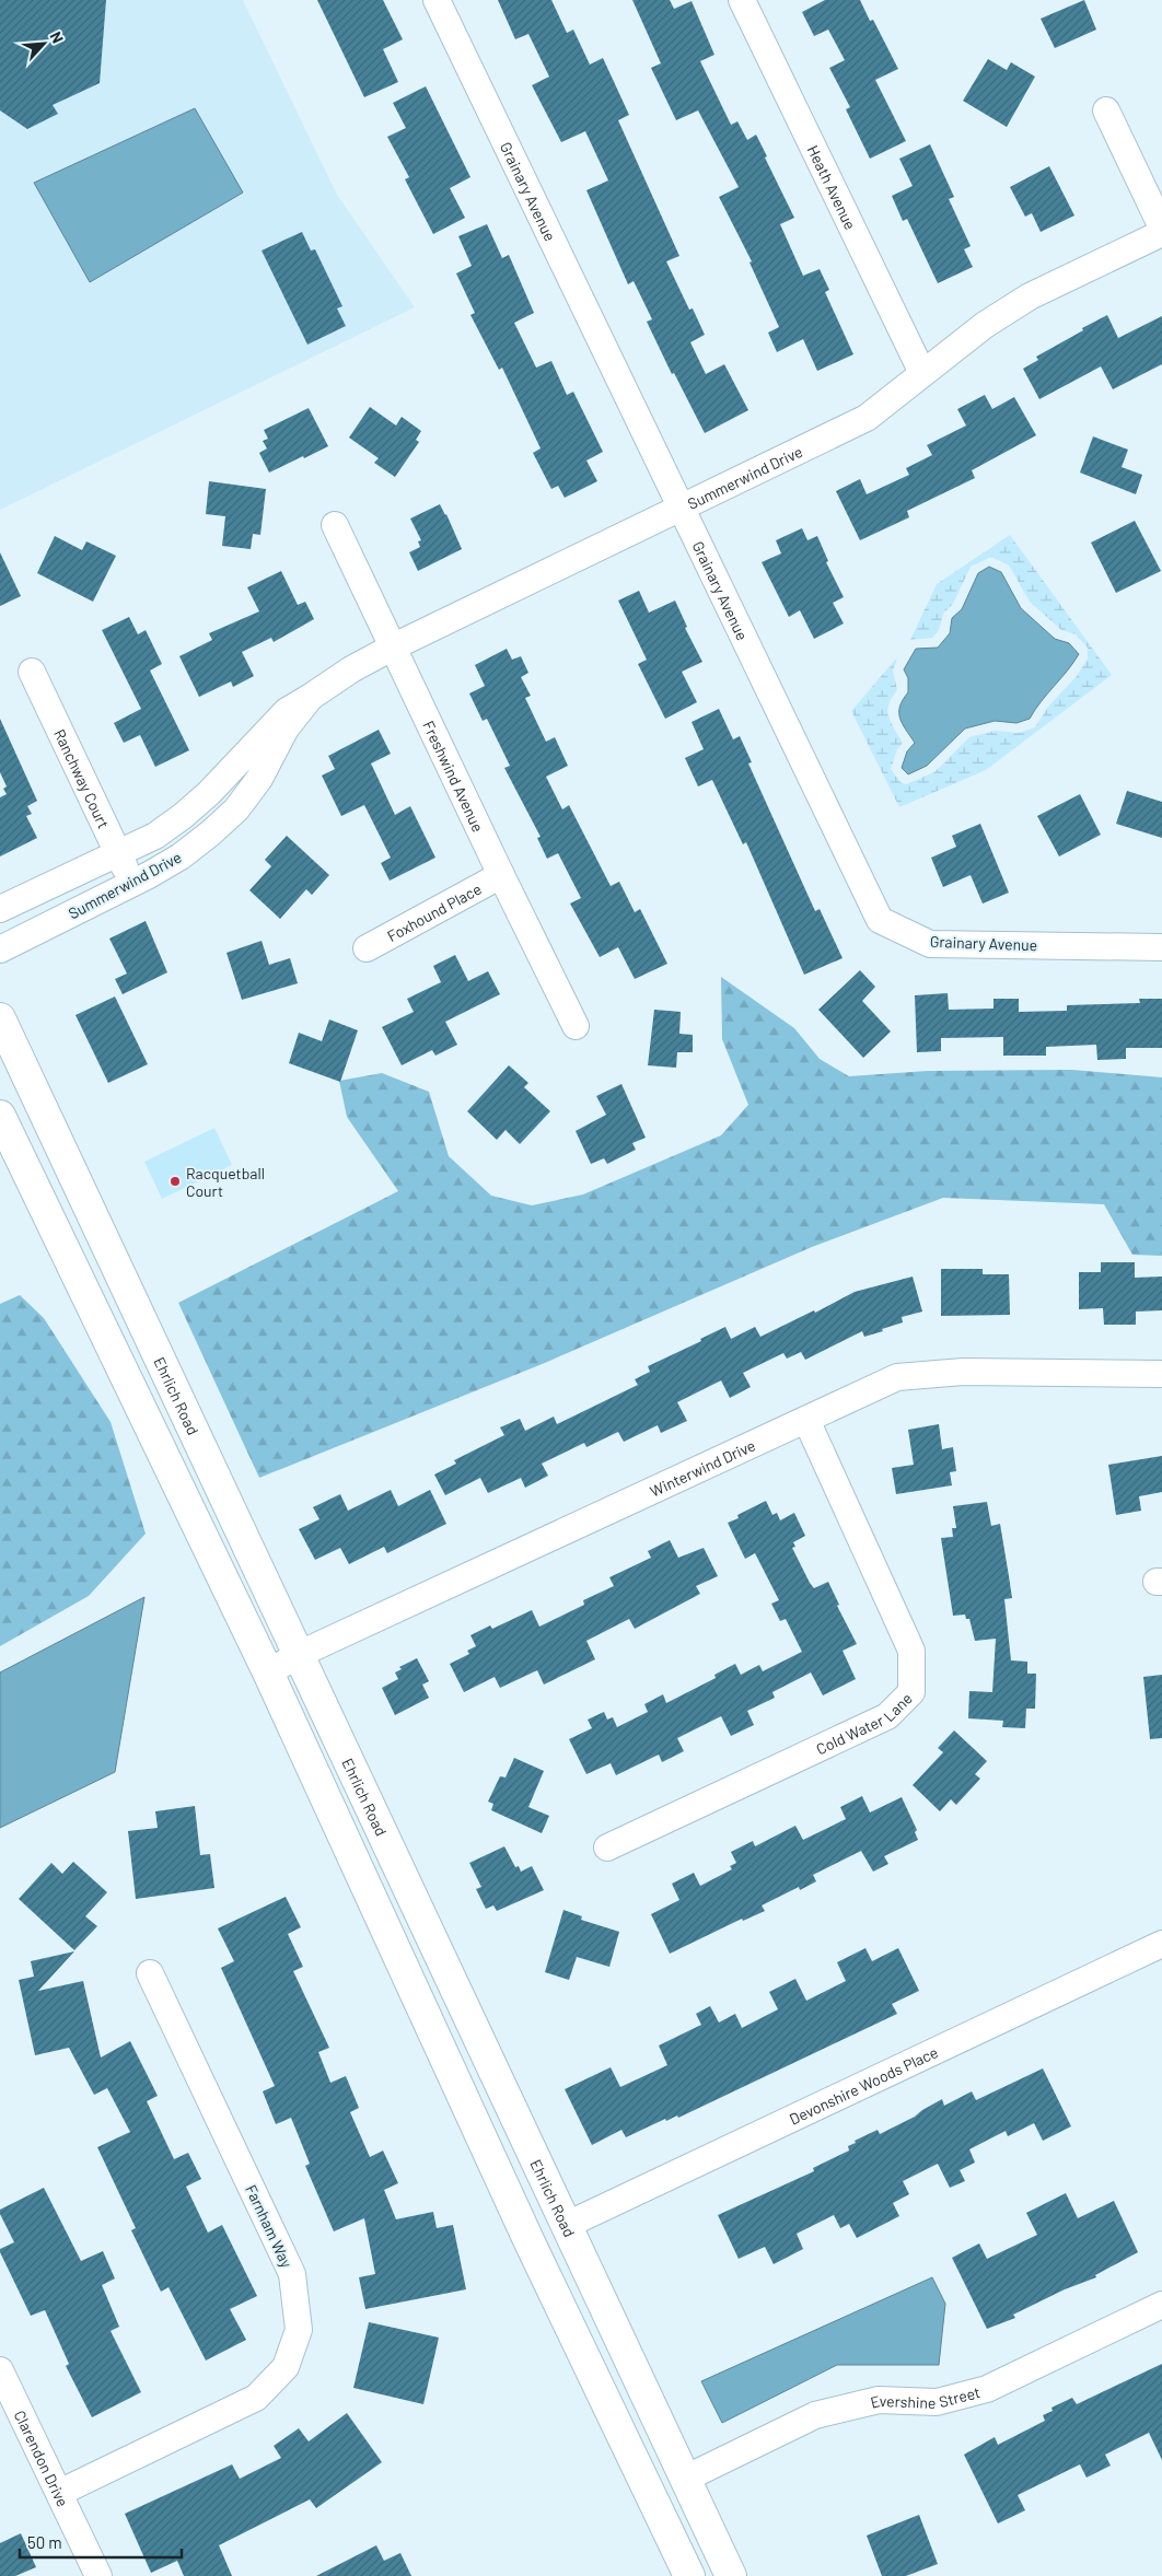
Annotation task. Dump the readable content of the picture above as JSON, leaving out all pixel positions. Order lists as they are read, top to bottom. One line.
{"streets":{"main road":["Ehrlich Road"],"street":["Heath Avenue","Grainary Avenue","Summerwind Drive","Freshwind Avenue","Ranchway Court","Foxhound Place","Winterwind Drive","Cold Water Lane","Devonshire Woods Place","Farnham Way","Evershine Street","Clarendon Drive"]},"crossings":[["Heath Avenue","Summerwind Drive"],["Grainary Avenue","Summerwind Drive"],["Summerwind Drive","Freshwind Avenue"],["Summerwind Drive","Ranchway Court"],["Freshwind Avenue","Foxhound Place"],["Ehrlich Road","Winterwind Drive"],["Ehrlich Road","Devonshire Woods Place"],["Ehrlich Road","Evershine Street"],["Winterwind Drive","Cold Water Lane"],["Farnham Way","Clarendon Drive"]],"places":["Racquetball Court"],"scale_bar":"50 m","north":"top right"}
